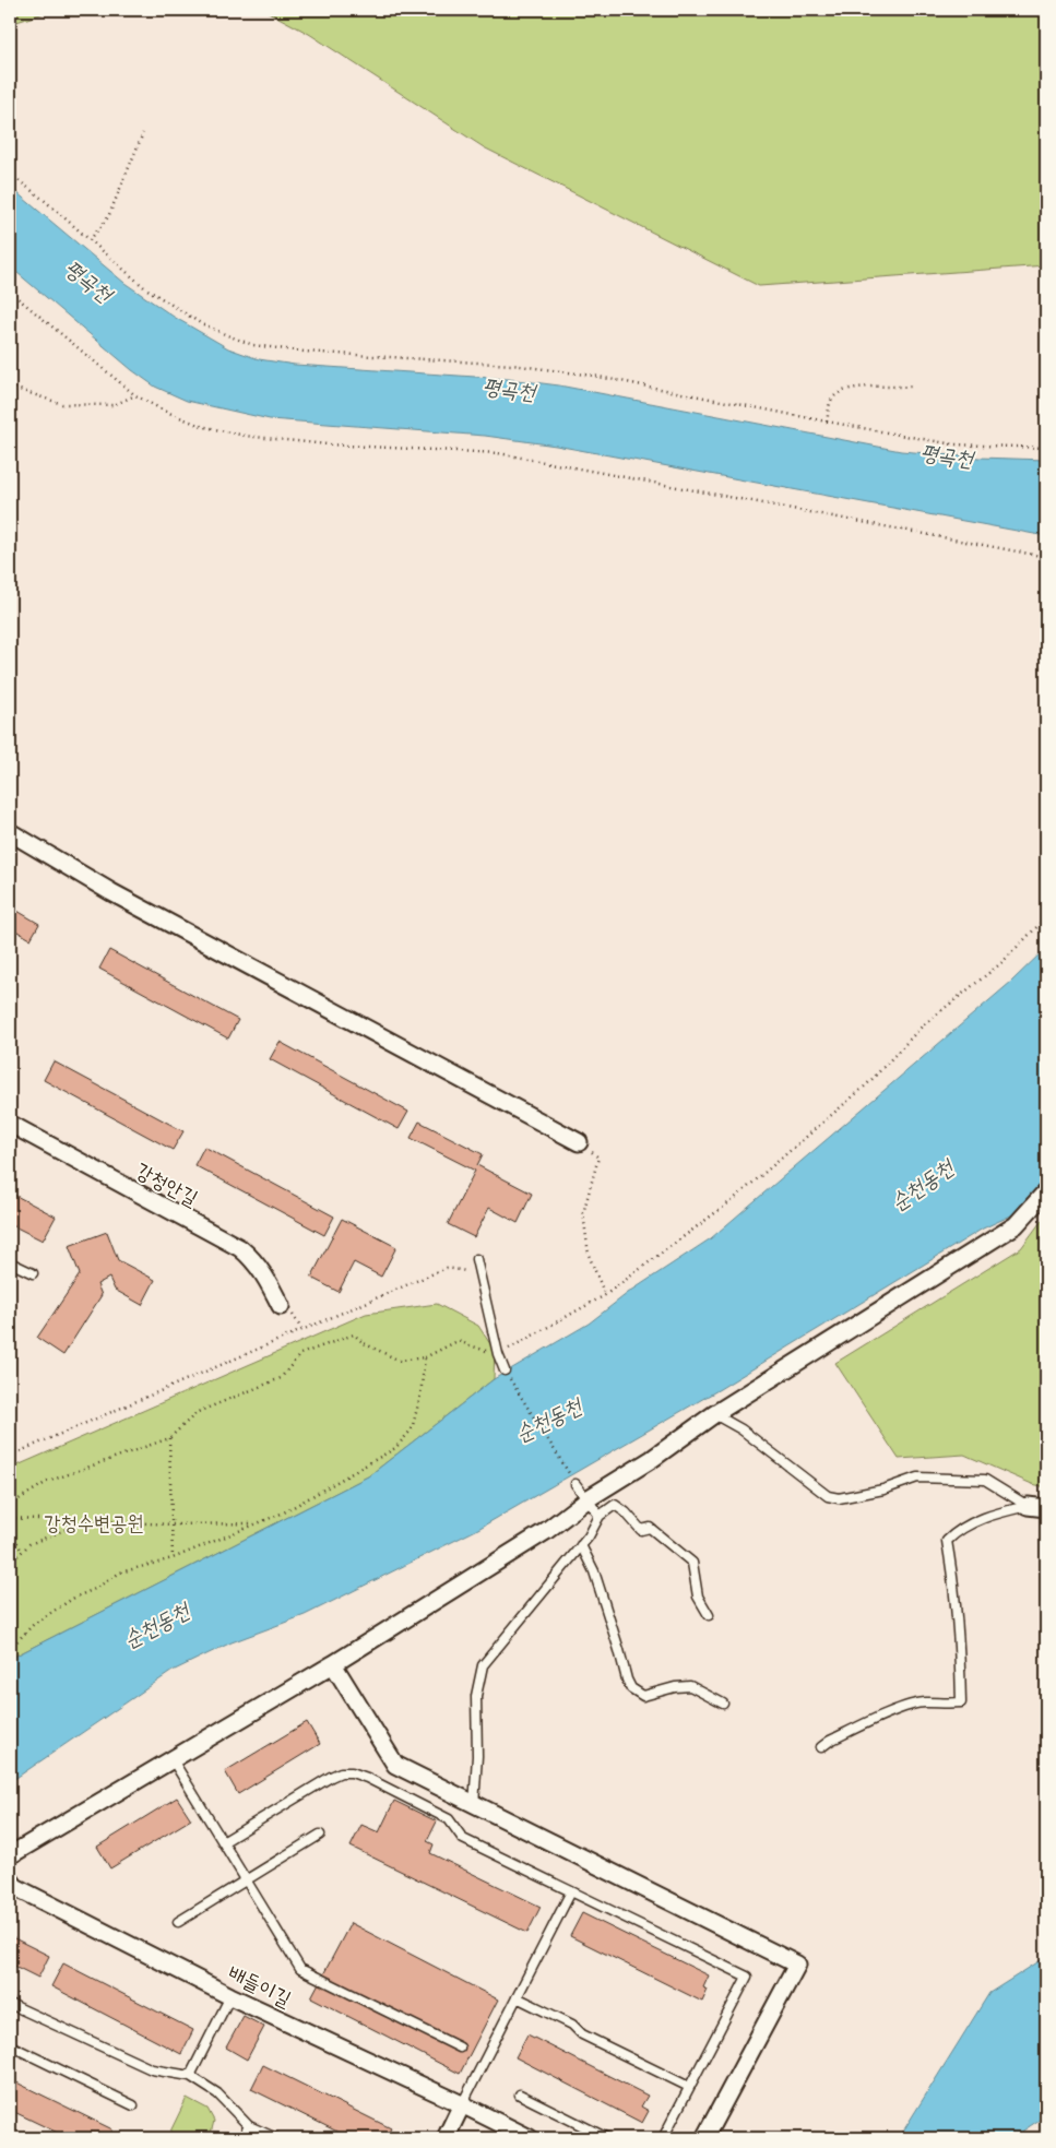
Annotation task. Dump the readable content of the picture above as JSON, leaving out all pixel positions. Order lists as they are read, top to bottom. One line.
{"streets":{"street":["강청안길","배들이길"]},"water":["평곡천","순천동천"],"parks":["강청수변공원"]}
